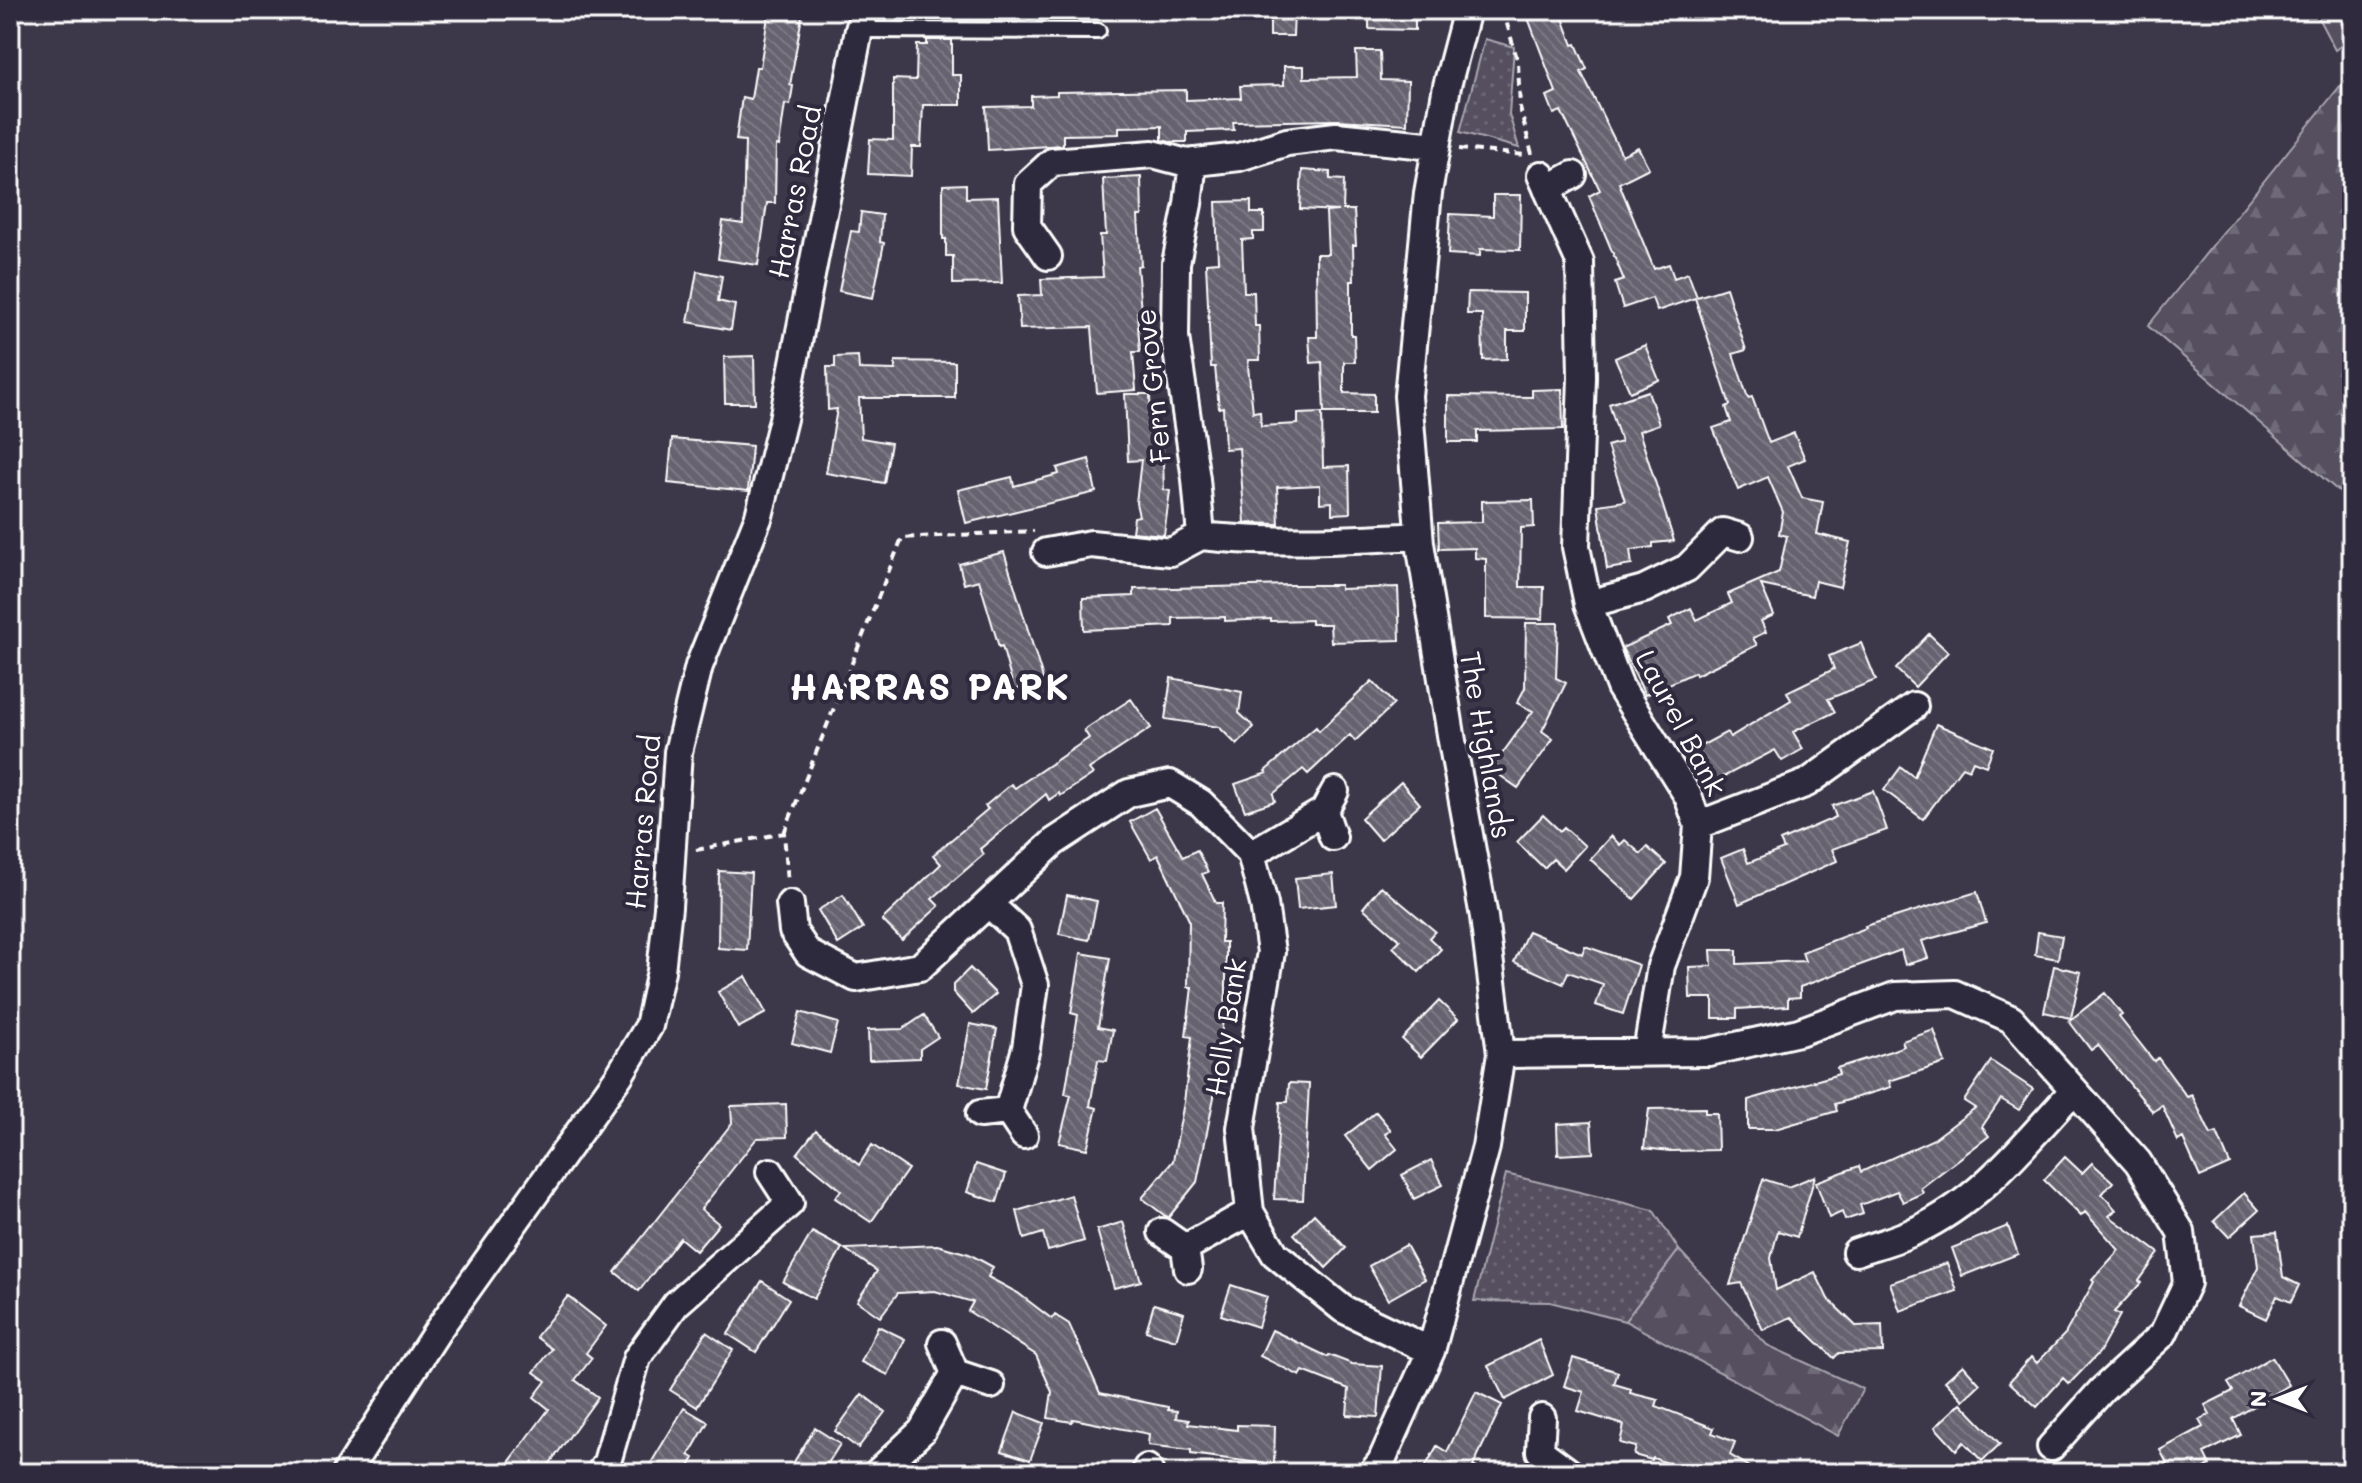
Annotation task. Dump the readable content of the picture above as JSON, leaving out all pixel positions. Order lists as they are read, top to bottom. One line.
{"streets":{"street":["Harras Road","Fern Grove","Laurel Bank","The Highlands","Holly Bank"]},"crossings":[["The Highlands","Holly Bank"]],"districts":["HARRAS PARK"],"north":"left"}
